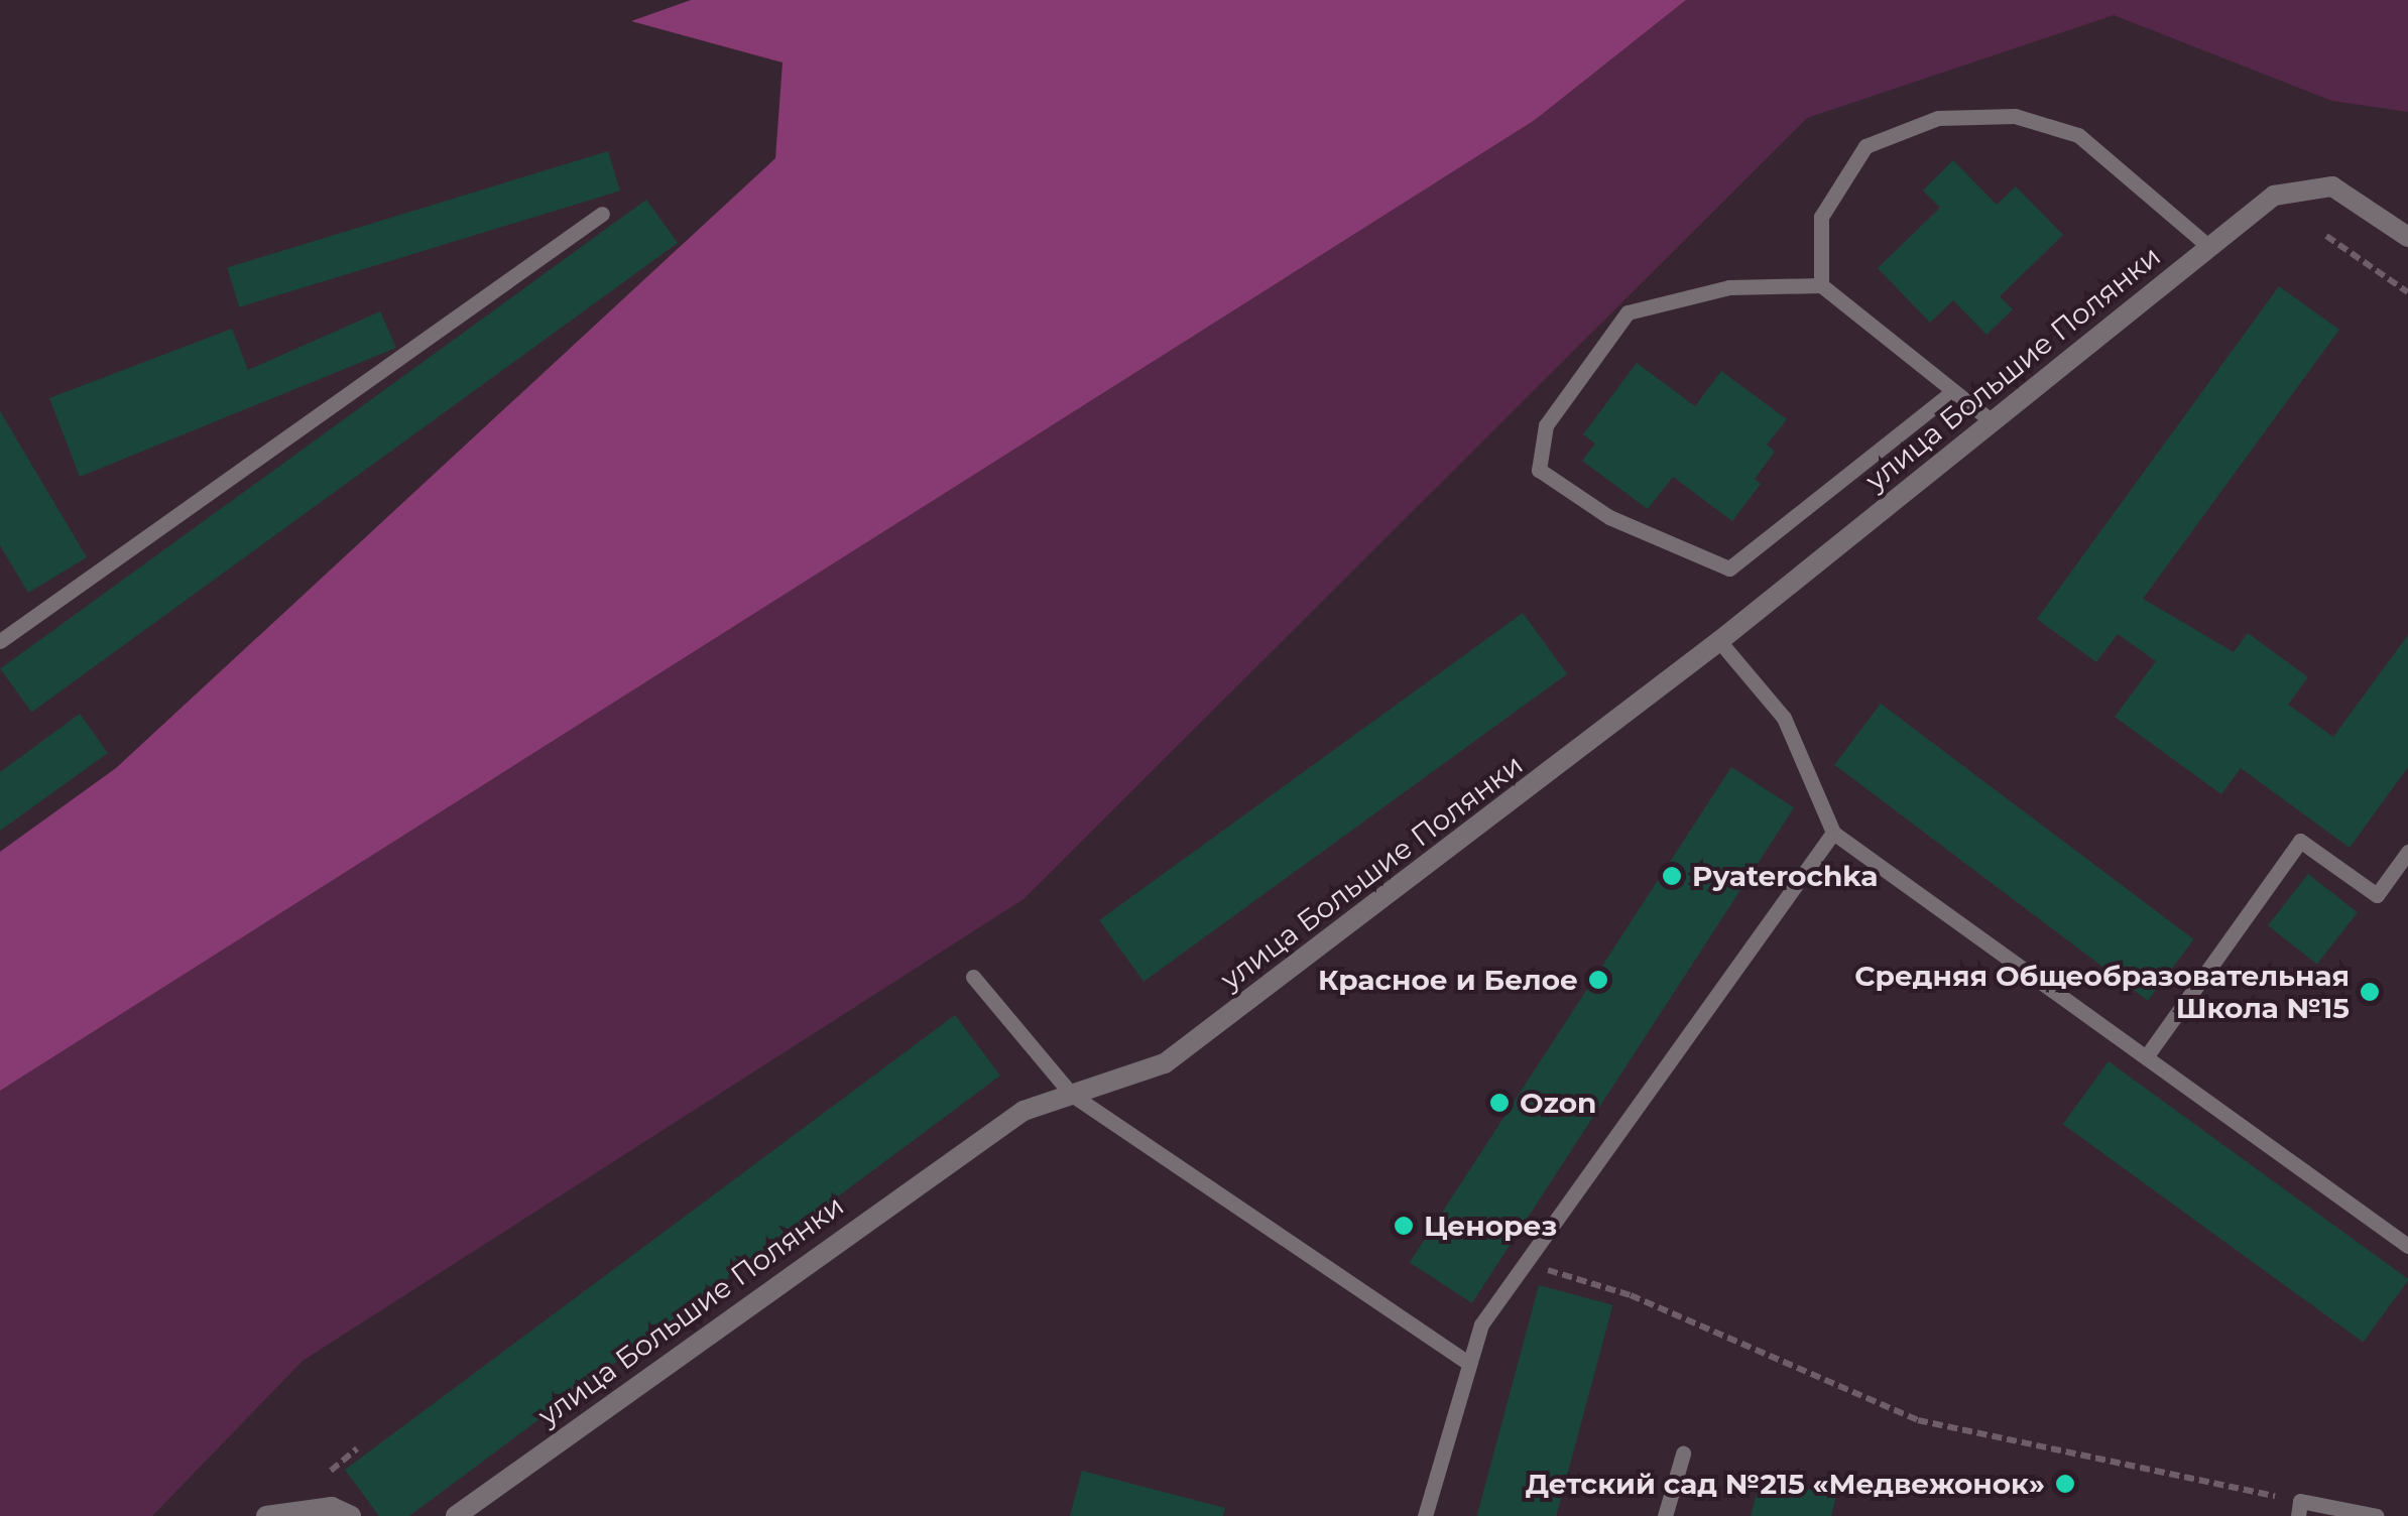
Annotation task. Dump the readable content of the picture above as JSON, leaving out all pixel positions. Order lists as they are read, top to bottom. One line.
{"streets":{"street":["улица Большие Полянки"]},"places":["Pyaterochka","Красное и Белое","Средняя Общеобразовательная Школа №15","Ozon","Ценорез","Детский сад №215 «Медвежонок»"]}
